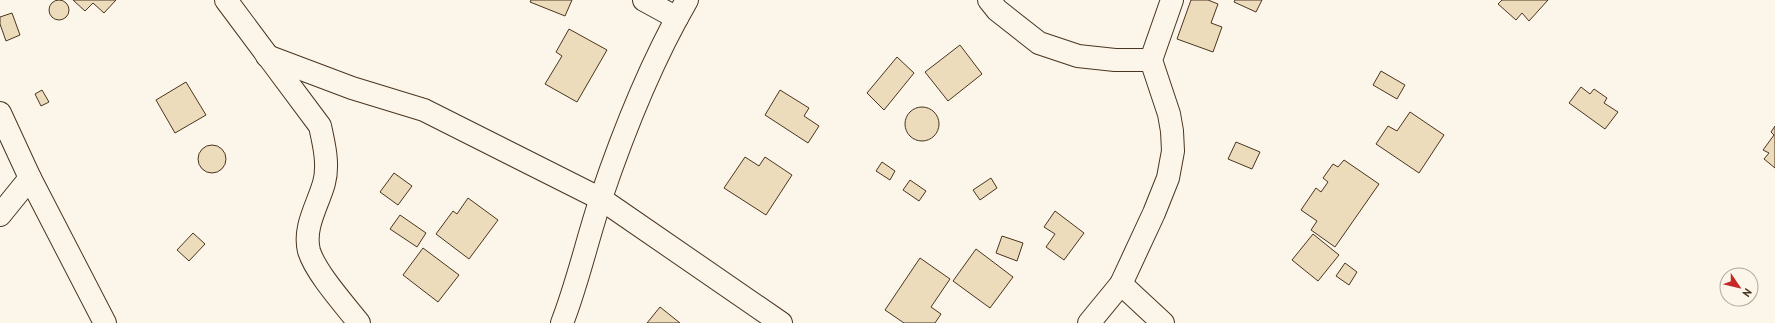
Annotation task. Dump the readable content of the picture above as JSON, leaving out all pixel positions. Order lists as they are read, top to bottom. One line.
{"north":"bottom right"}
